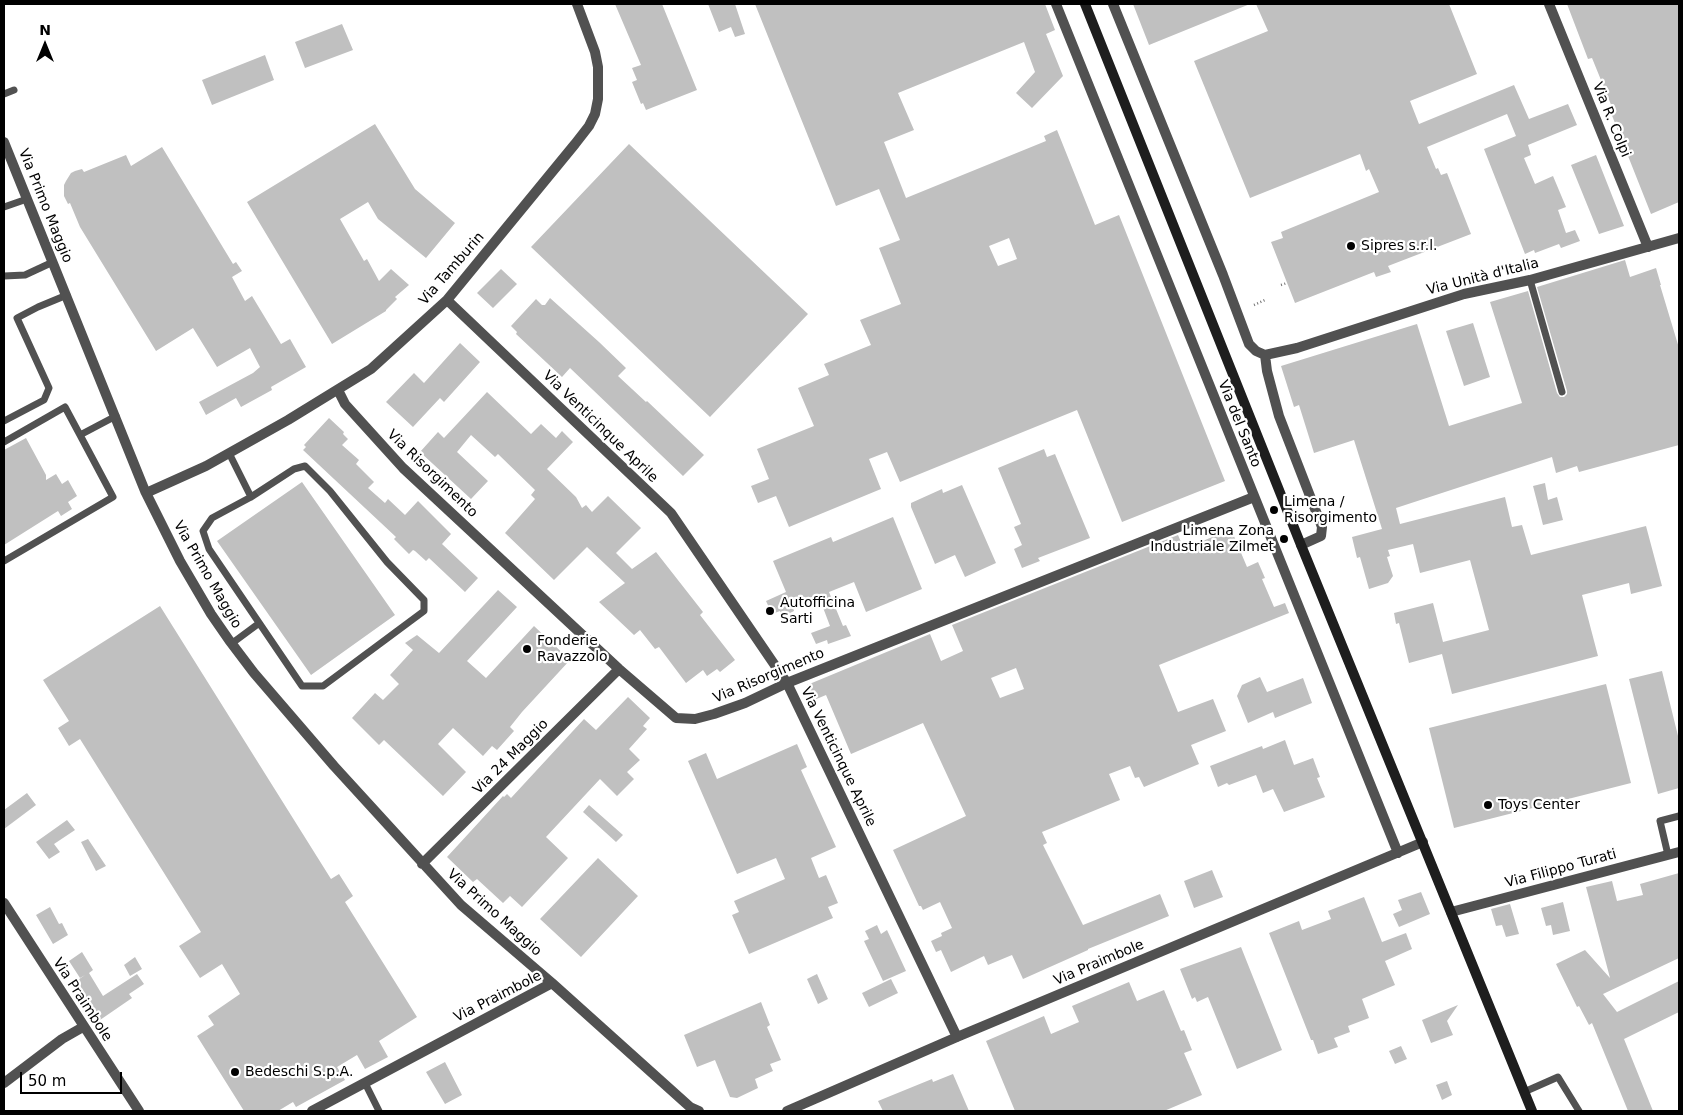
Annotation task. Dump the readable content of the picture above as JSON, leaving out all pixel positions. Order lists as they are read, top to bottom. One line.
{"streets":{"street":["Via R. Colpi","Via Primo Maggio","Via Tamburin","Via Unità d'Italia","Via del Santo","Via Venticinque Aprile","Via Risorgimento","Via 24 Maggio","Via Filippo Turati","Via Praimbole"]},"crossings":[["Via R. Colpi","Via Unità d'Italia"],["Via Primo Maggio","Via Tamburin"],["Via Primo Maggio","Via 24 Maggio"],["Via Primo Maggio","Via Praimbole"],["Via Tamburin","Via Venticinque Aprile"],["Via Tamburin","Via Risorgimento"],["Via del Santo","Via Risorgimento"],["Via del Santo","Via Praimbole"],["Via Venticinque Aprile","Via Risorgimento"],["Via Venticinque Aprile","Via Praimbole"],["Via Risorgimento","Via 24 Maggio"]],"places":["Sipres s.r.l.","Limena / Risorgimento","Limena Zona Industriale Zilmet","Autofficina Sarti","Fonderie Ravazzolo","Toys Center","Bedeschi S.p.A."],"scale_bar":"50 m","north":"top"}
